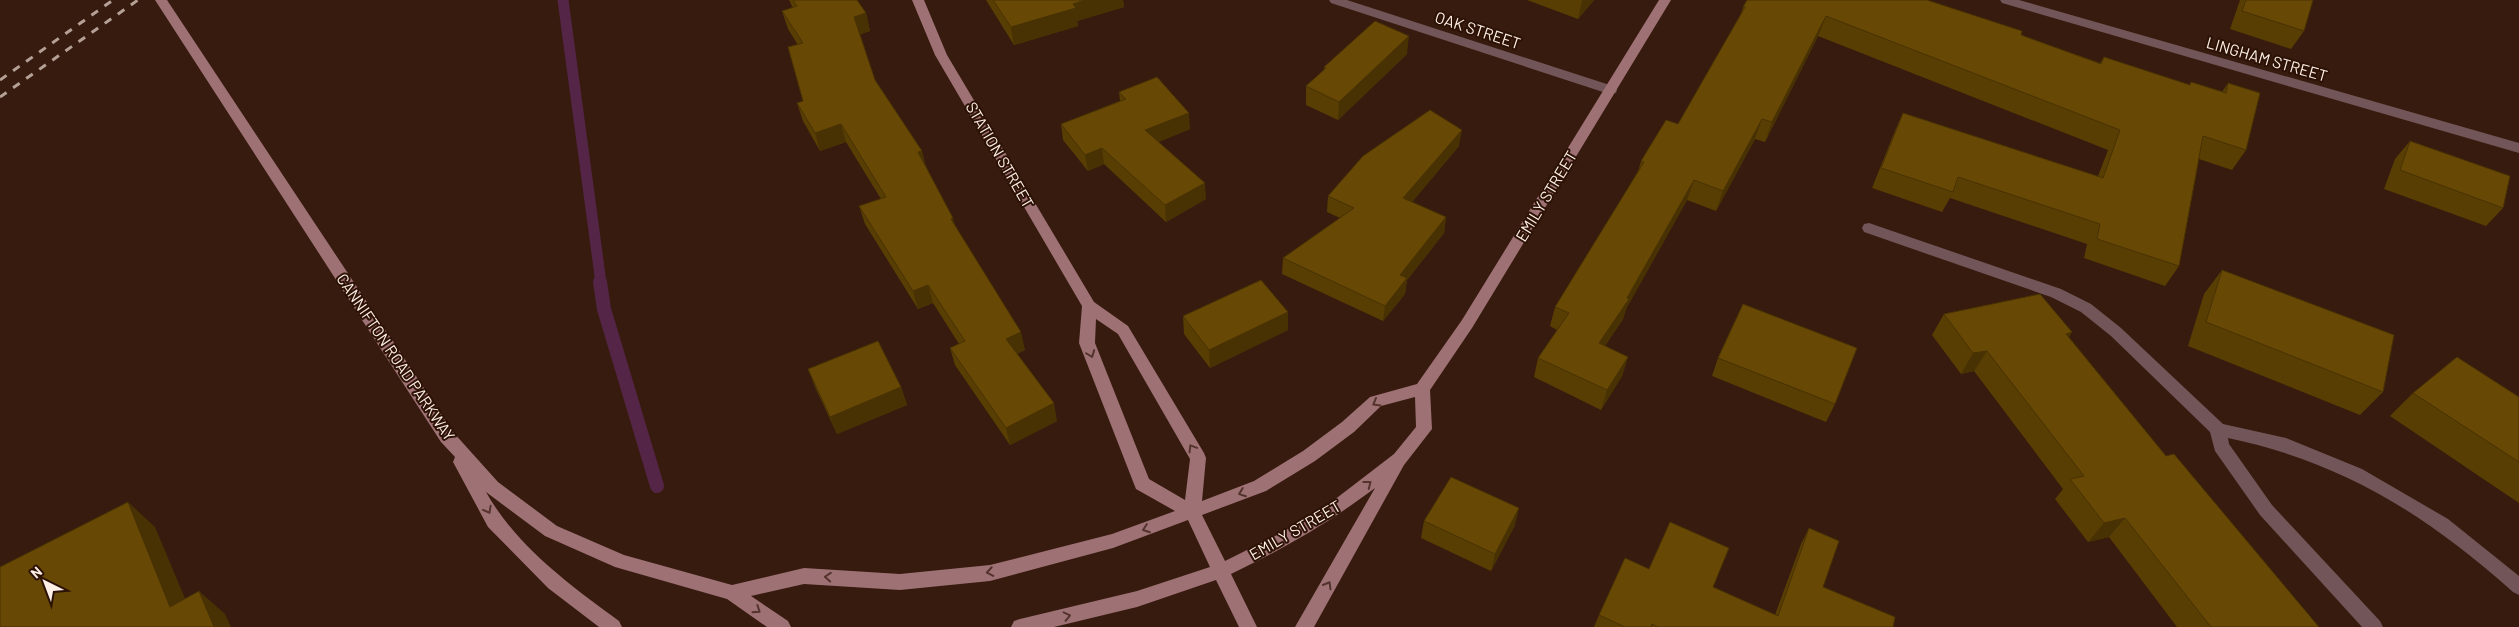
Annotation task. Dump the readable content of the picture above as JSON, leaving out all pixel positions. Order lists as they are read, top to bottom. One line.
{"streets":{"main road":["STATION STREET","EMILY STREET","CANNIFTON ROAD PARKWAY"],"street":["OAK STREET","LINGHAM STREET"]},"crossings":[["OAK STREET","EMILY STREET"],["STATION STREET","CANNIFTON ROAD PARKWAY"]],"north":"top left"}
